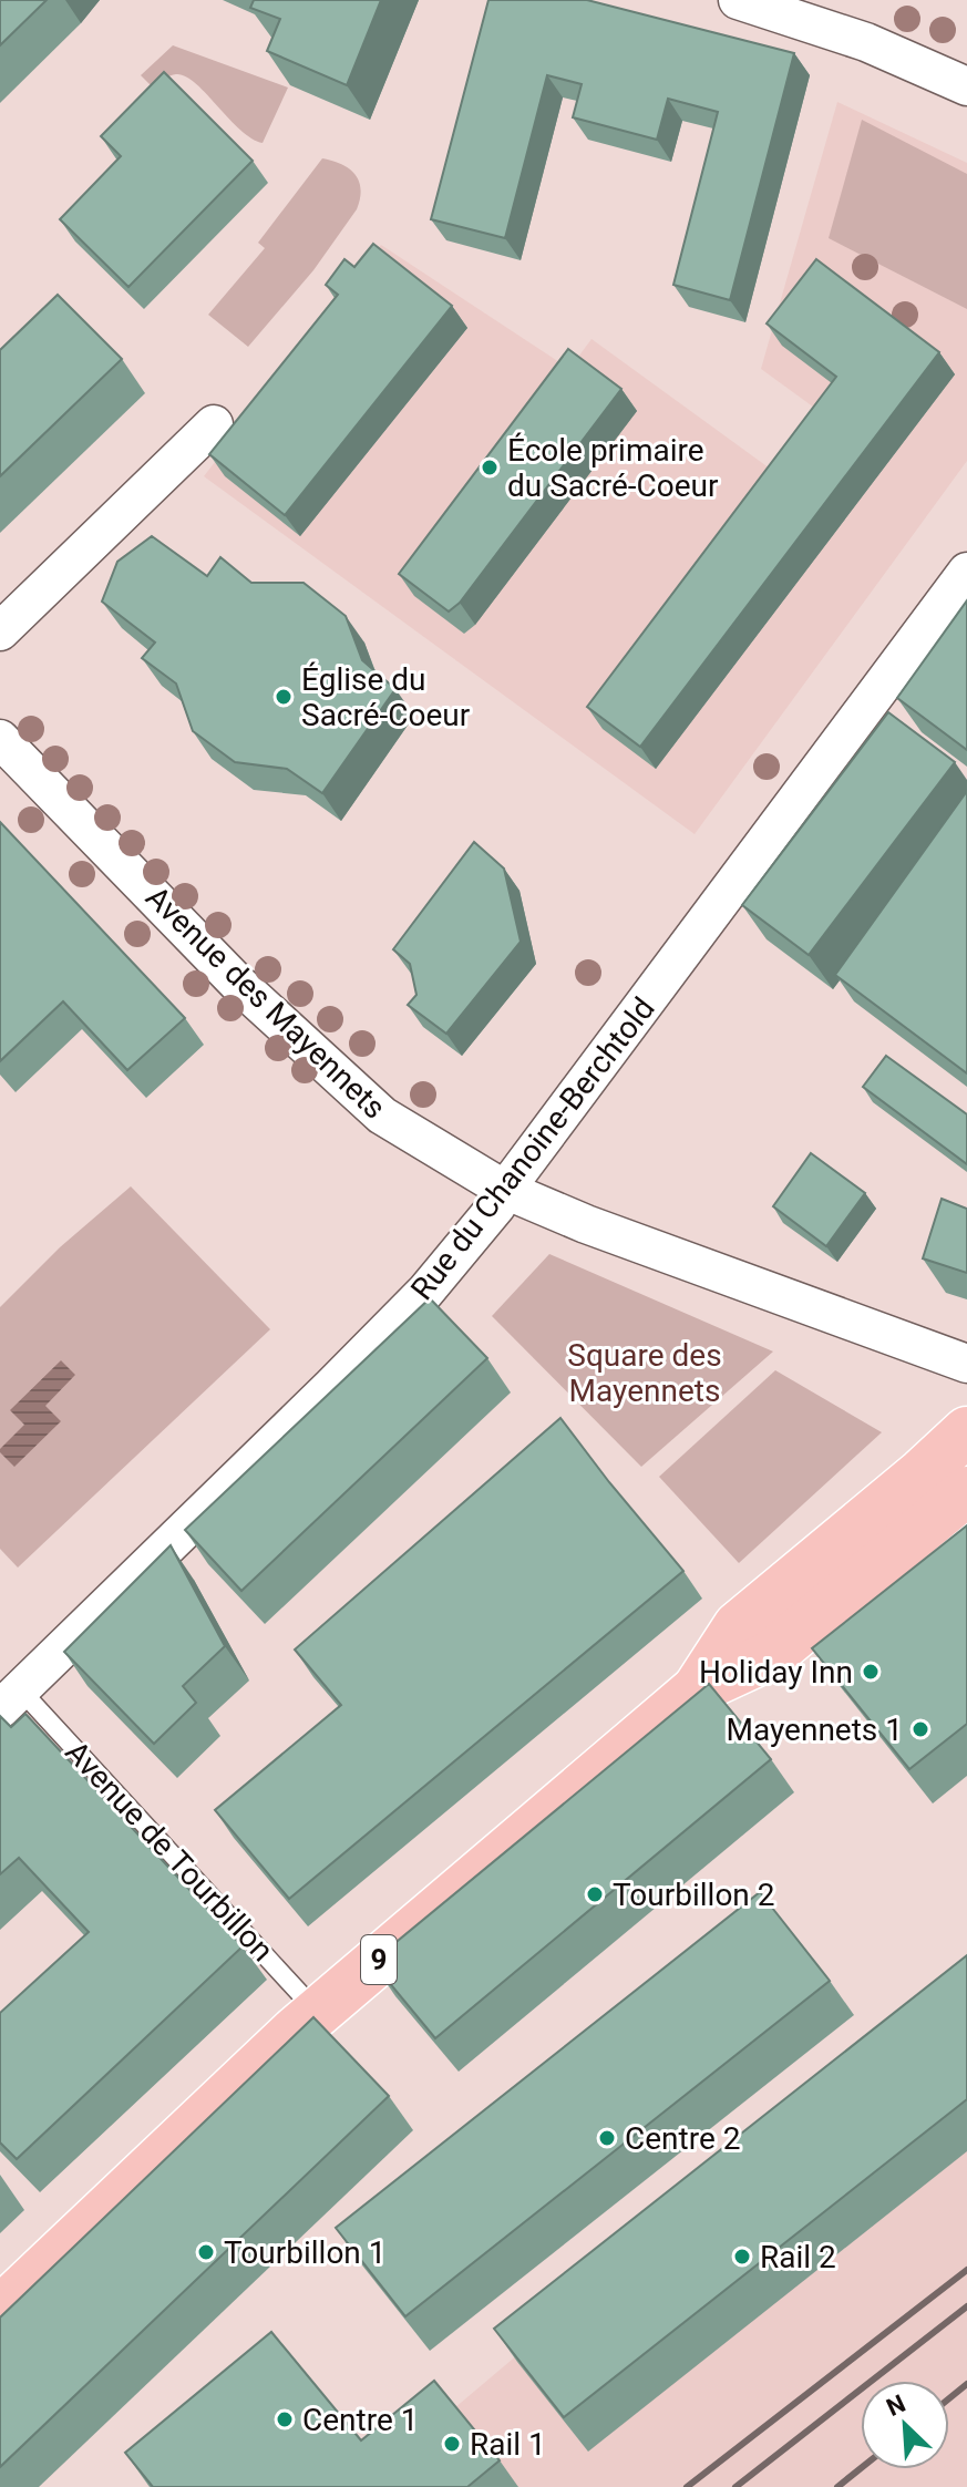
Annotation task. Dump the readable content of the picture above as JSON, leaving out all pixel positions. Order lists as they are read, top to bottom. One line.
{"streets":{"main road":["9"],"street":["Avenue des Mayennets","Rue du Chanoine-Berchtold"],"lane":["Avenue de Tourbillon"]},"crossings":[["Avenue des Mayennets","Rue du Chanoine-Berchtold"],["Rue du Chanoine-Berchtold","Avenue de Tourbillon"],["Avenue de Tourbillon","9"]],"parks":["Square des Mayennets"],"places":["École primaire du Sacré-Coeur","Église du Sacré-Coeur","Holiday Inn","Mayennets 1","Tourbillon 2","Centre 2","Tourbillon 1","Rail 2","Centre 1","Rail 1"],"north":"top left"}
